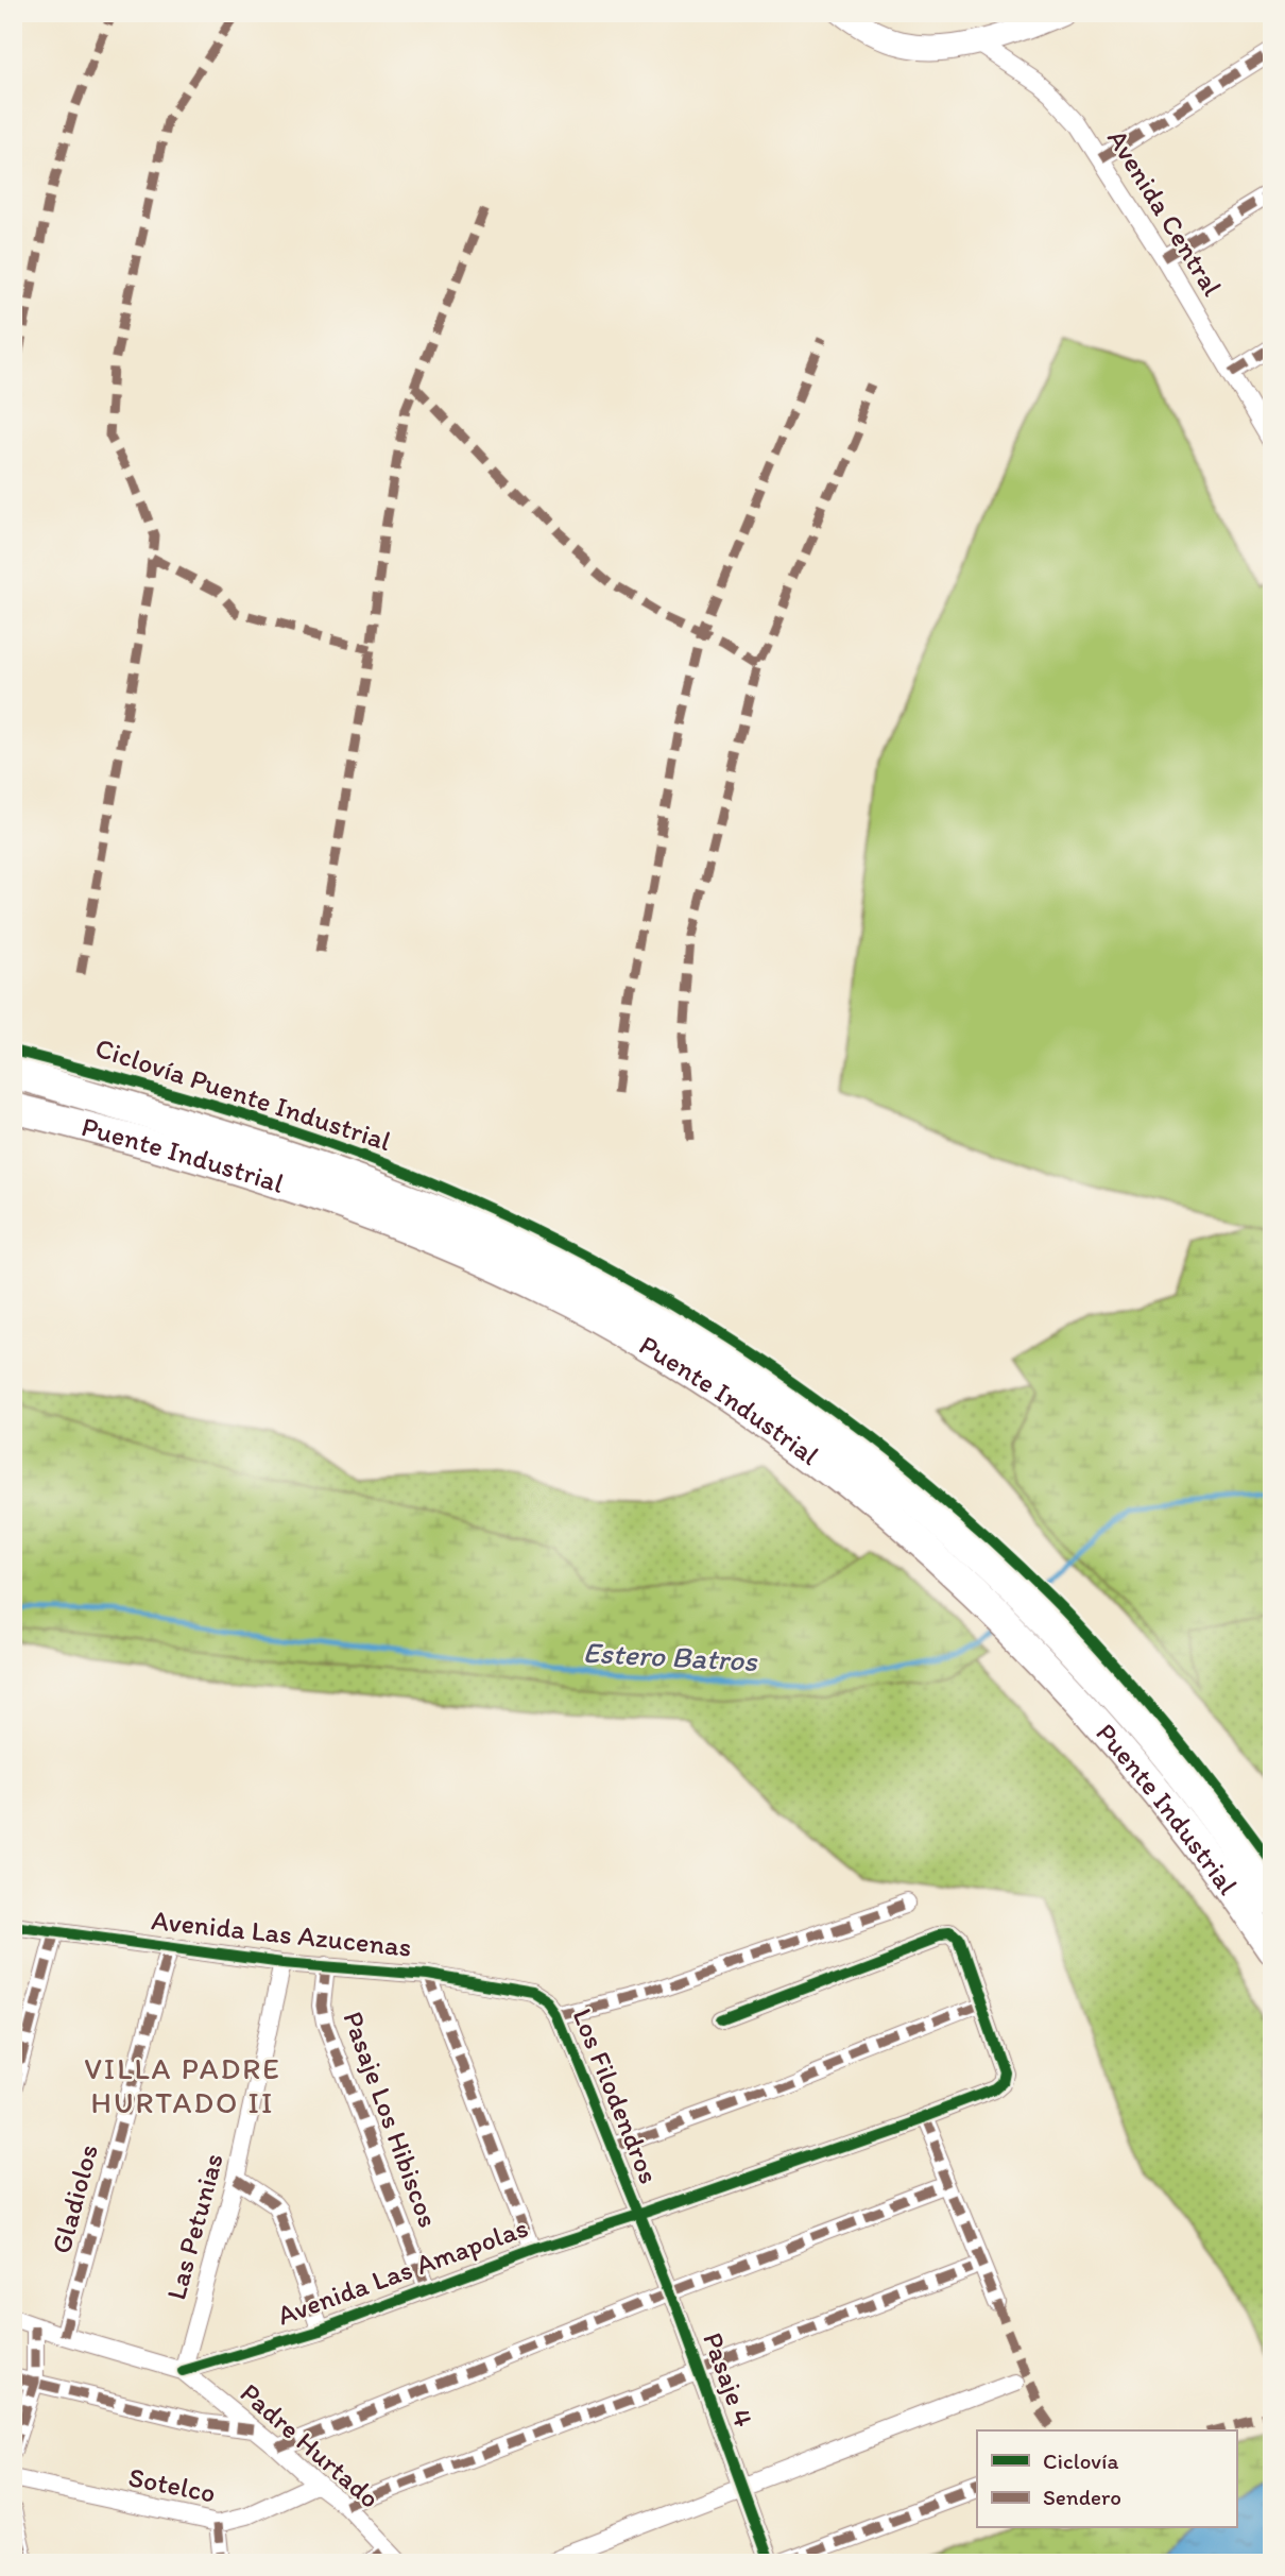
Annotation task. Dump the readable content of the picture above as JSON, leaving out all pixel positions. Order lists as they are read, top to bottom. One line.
{"streets":{"highway":["Puente Industrial"],"street":["Avenida Central","Avenida Las Azucenas","Los Filodendros","Pasaje Los Hibiscos","Gladiolos","Las Petunias","Avenida Las Amapolas","Pasaje 4","Padre Hurtado","Sotelco"],"cycle path":["Ciclovía Puente Industrial"]},"crossings":[["Avenida Las Azucenas","Los Filodendros"],["Avenida Las Azucenas","Pasaje Los Hibiscos"],["Avenida Las Azucenas","Gladiolos"],["Avenida Las Azucenas","Las Petunias"],["Los Filodendros","Avenida Las Amapolas"],["Los Filodendros","Pasaje 4"],["Pasaje Los Hibiscos","Avenida Las Amapolas"],["Las Petunias","Avenida Las Amapolas"],["Las Petunias","Padre Hurtado"],["Avenida Las Amapolas","Pasaje 4"],["Avenida Las Amapolas","Padre Hurtado"],["Padre Hurtado","Sotelco"]],"districts":["VILLA PADRE HURTADO II"],"water":["Estero Batros"],"legend":["Ciclovía","Sendero"]}
